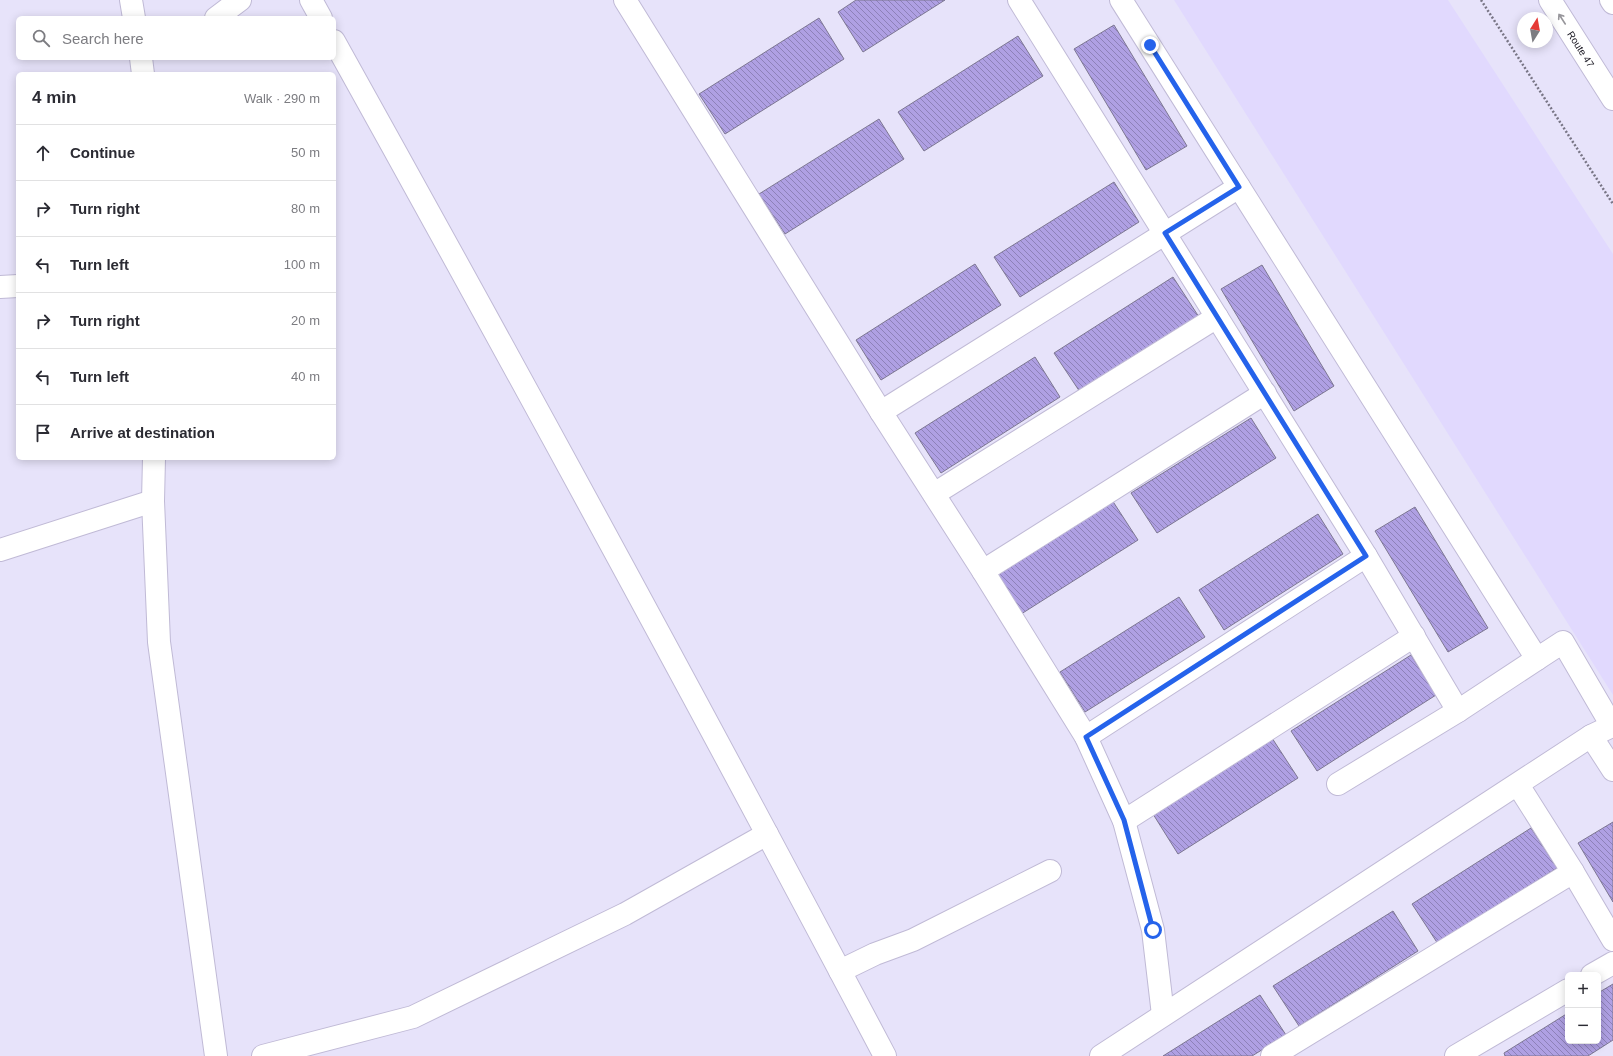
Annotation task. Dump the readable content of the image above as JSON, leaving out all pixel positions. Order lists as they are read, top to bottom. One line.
{"streets":{"street":["Route 47"]},"one_way":["Route 47"],"north":"top","page":{"search":"Search here","heading":["4 min","Walk · 290 m"],"list":[["Continue","50 m"],["Turn right","80 m"],["Turn left","100 m"],["Turn right","20 m"],["Turn left","40 m"],"Arrive at destination"],"map_buttons":["+","−"]}}
